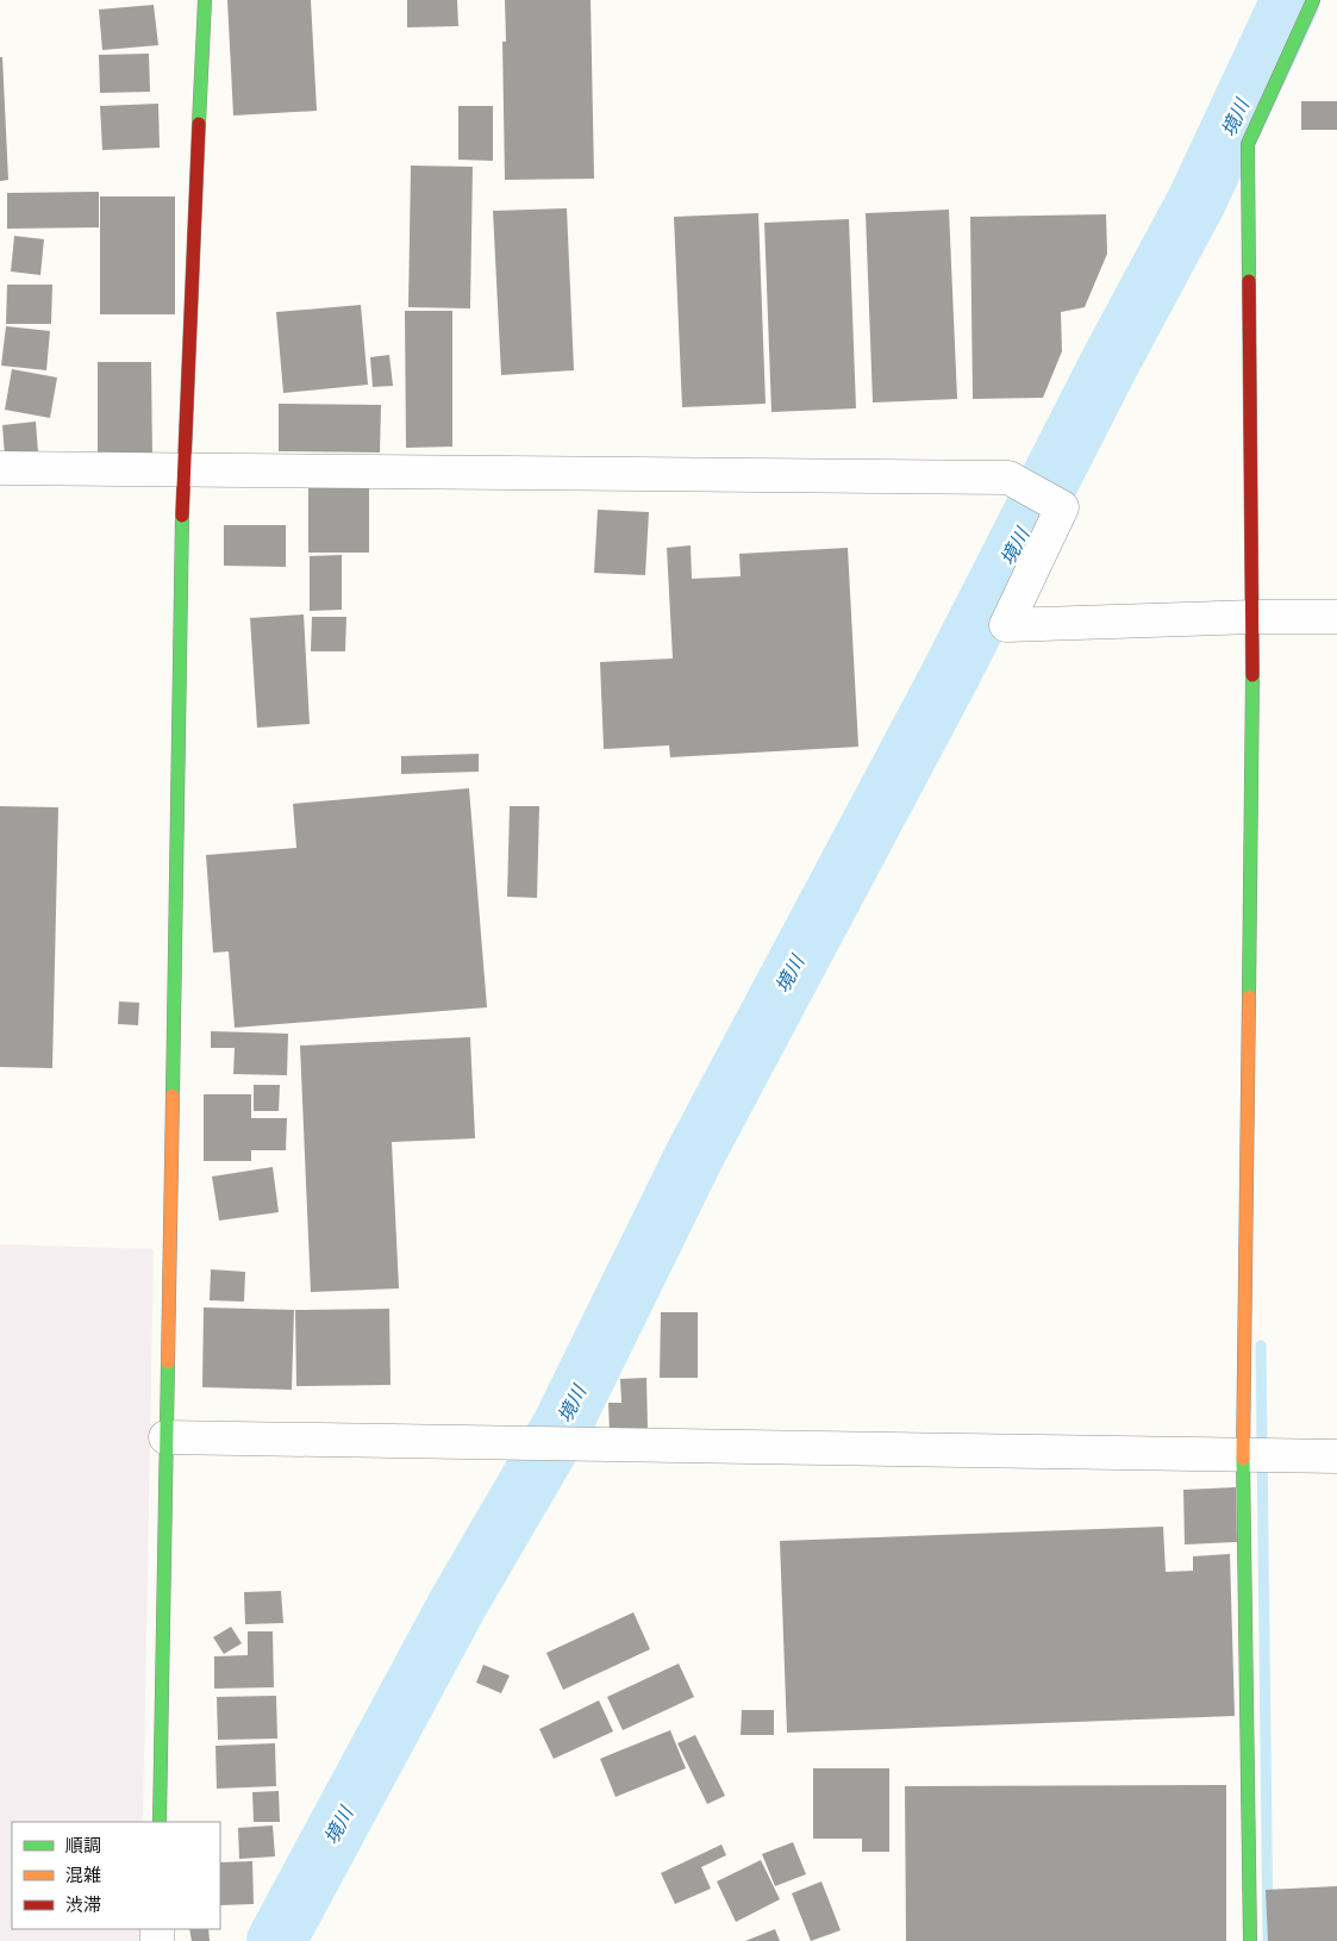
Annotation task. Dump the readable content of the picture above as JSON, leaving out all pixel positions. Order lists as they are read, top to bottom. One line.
{"water":["境川"],"legend":["順調","混雑","渋滞"]}
